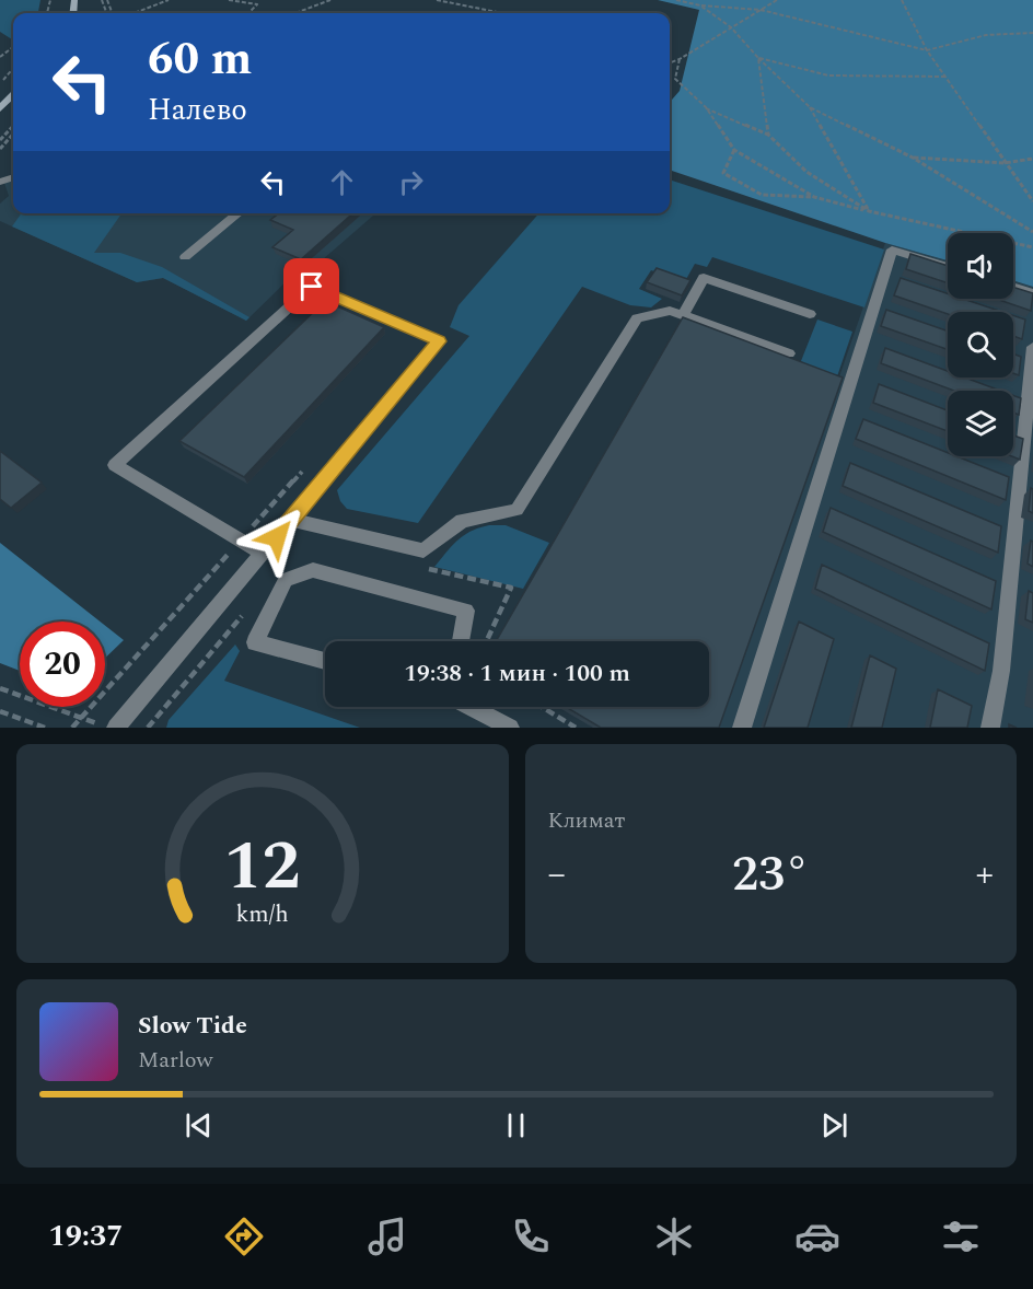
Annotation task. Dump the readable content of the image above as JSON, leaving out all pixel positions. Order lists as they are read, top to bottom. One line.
{"page":{"turn":["60 m","Налево"],"limit":"20","trip":"19:38 · 1 мин · 100 m","tile":"Климат","heat":["−","23°","+"],"song":["Slow Tide","Marlow"],"tabs":"19:37","gauge":["12","km/h"]}}
